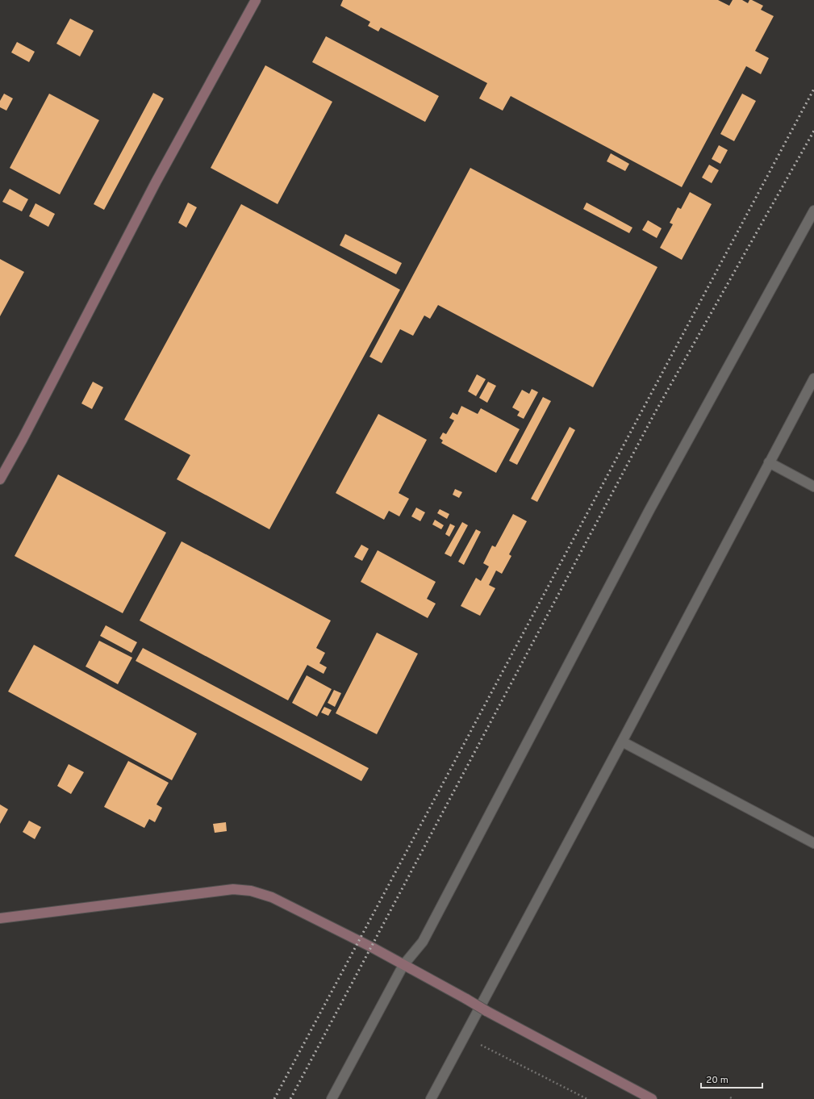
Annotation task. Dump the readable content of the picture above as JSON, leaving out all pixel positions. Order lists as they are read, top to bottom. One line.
{"scale_bar":"20 m"}
